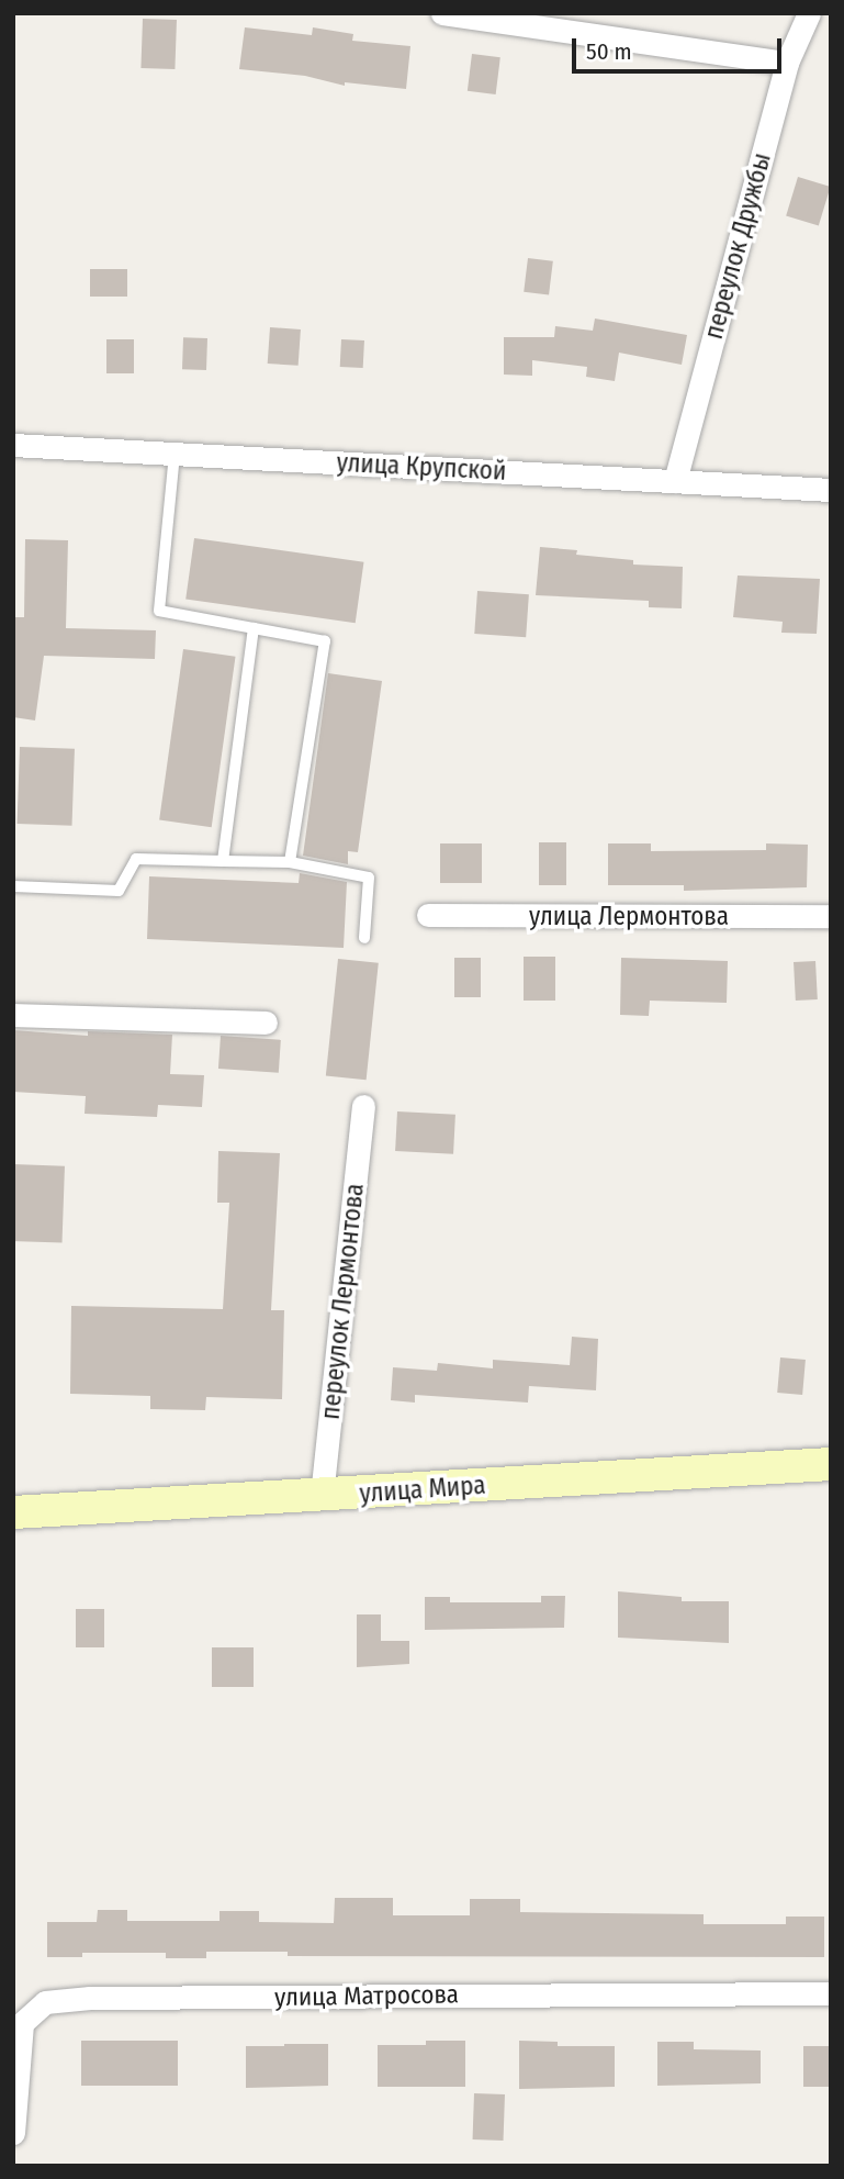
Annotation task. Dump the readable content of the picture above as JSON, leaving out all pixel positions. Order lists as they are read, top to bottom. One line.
{"streets":{"main road":["улица Мира"],"street":["переулок Дружбы","улица Крупской","улица Лермонтова","переулок Лермонтова","улица Матросова"]},"crossings":[["переулок Дружбы","улица Крупской"],["переулок Лермонтова","улица Мира"]],"scale_bar":"50 m"}
